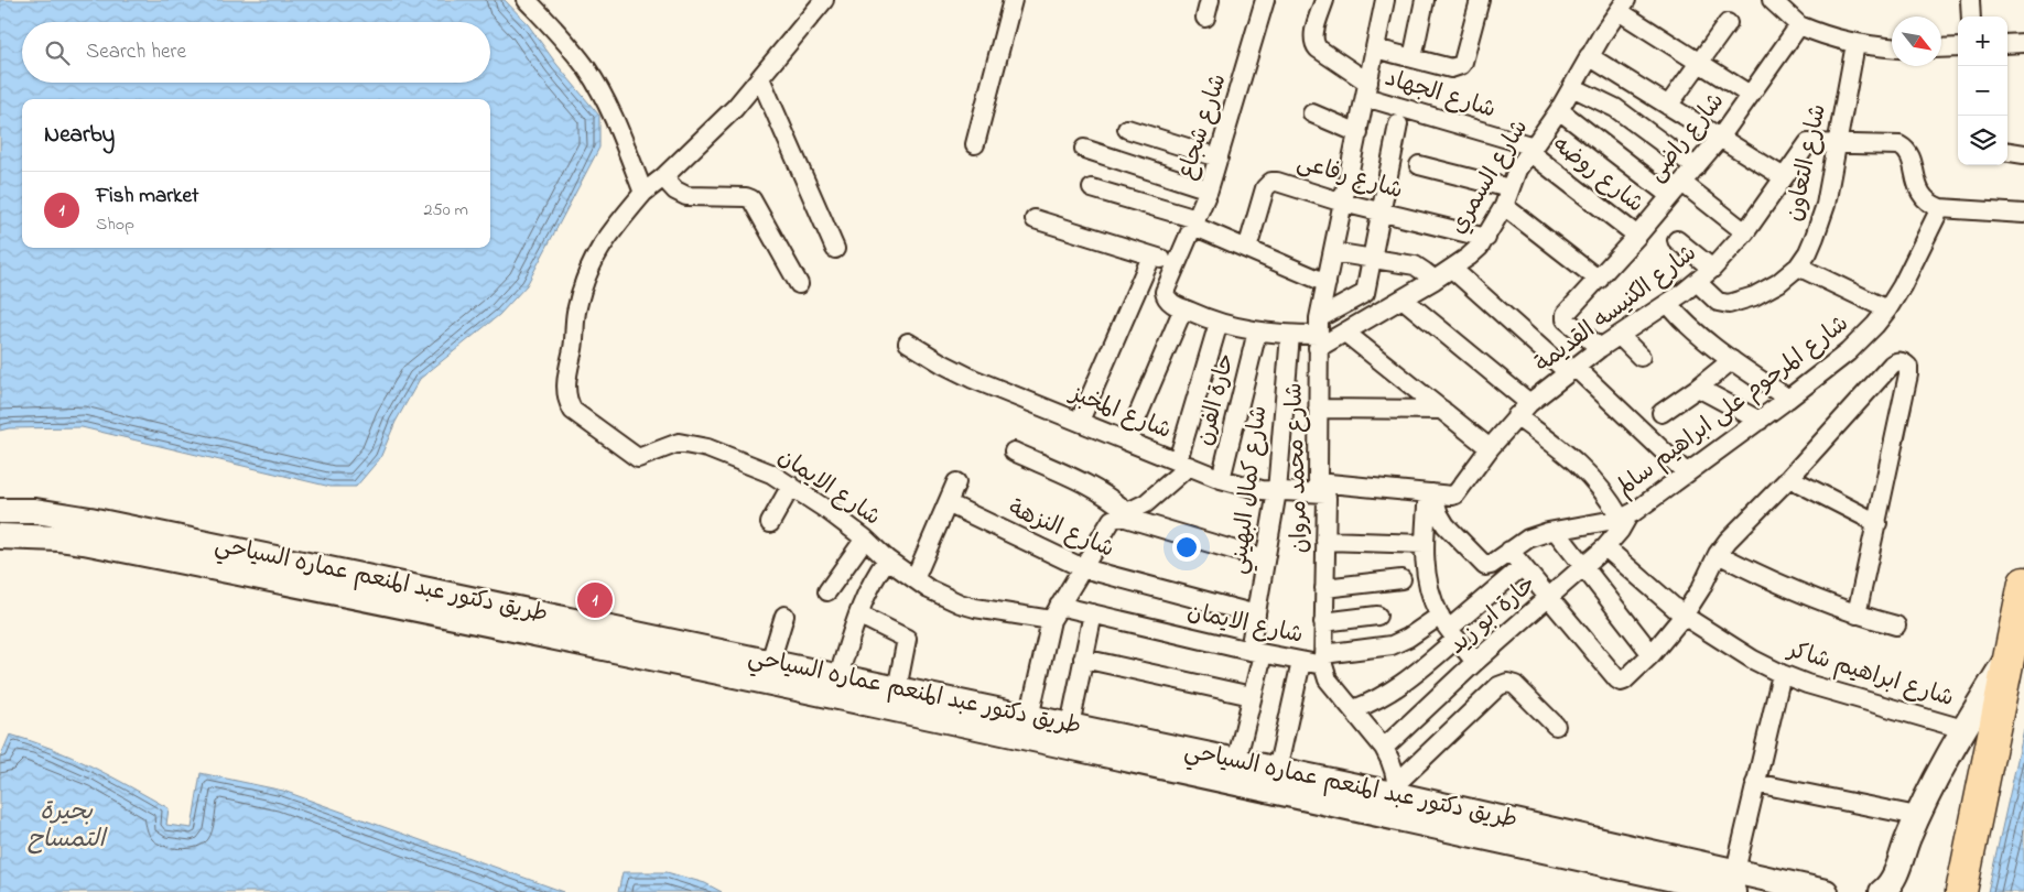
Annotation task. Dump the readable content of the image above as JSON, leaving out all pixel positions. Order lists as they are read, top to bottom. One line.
{"streets":{"main road":["طريق دكتور عبد المنعم عماره السياحي"],"street":["شارع الجهاد","شارع شجاع","شارع راضى","شارع التعاون","شارع روضه","شارع رفاعى","شارع السمري","شارع الكنيسه القديمة","حارة الفرن","شارع المرحوم على ابراهيم سالم","شارع المخبز","شارع محمد مروان","شارع الايمان","شارع كمال البهيني","شارع النزهة","حارة ابو زيد","شارع ابراهيم شاكر"]},"crossings":[["شارع الجهاد","شارع روضه"],["شارع الجهاد","شارع السمري"],["شارع الجهاد","شارع محمد مروان"],["شارع راضى","شارع روضه"],["شارع راضى","شارع الكنيسه القديمة"],["شارع التعاون","شارع الكنيسه القديمة"],["شارع روضه","شارع السمري"],["شارع رفاعى","شارع السمري"],["شارع رفاعى","شارع محمد مروان"],["شارع السمري","شارع محمد مروان"],["شارع الكنيسه القديمة","شارع المرحوم على ابراهيم سالم"],["شارع الكنيسه القديمة","شارع المخبز"],["شارع الكنيسه القديمة","شارع محمد مروان"],["حارة الفرن","شارع المخبز"],["شارع المرحوم على ابراهيم سالم","حارة ابو زيد"],["شارع المخبز","شارع محمد مروان"],["شارع المخبز","شارع كمال البهيني"],["شارع محمد مروان","شارع الايمان"],["شارع الايمان","شارع كمال البهيني"],["شارع كمال البهيني","شارع النزهة"],["شارع كمال البهيني","طريق دكتور عبد المنعم عماره السياحي"],["حارة ابو زيد","شارع ابراهيم شاكر"]],"water":["بحيرة التمساح"],"north":"bottom right","page":{"map_buttons":["+","−"],"search":"Search here","heading":"Nearby","list":[{"mark":"1","name":"Fish market","note":"Shop","value":"250 m"}],"pins":"1"}}
